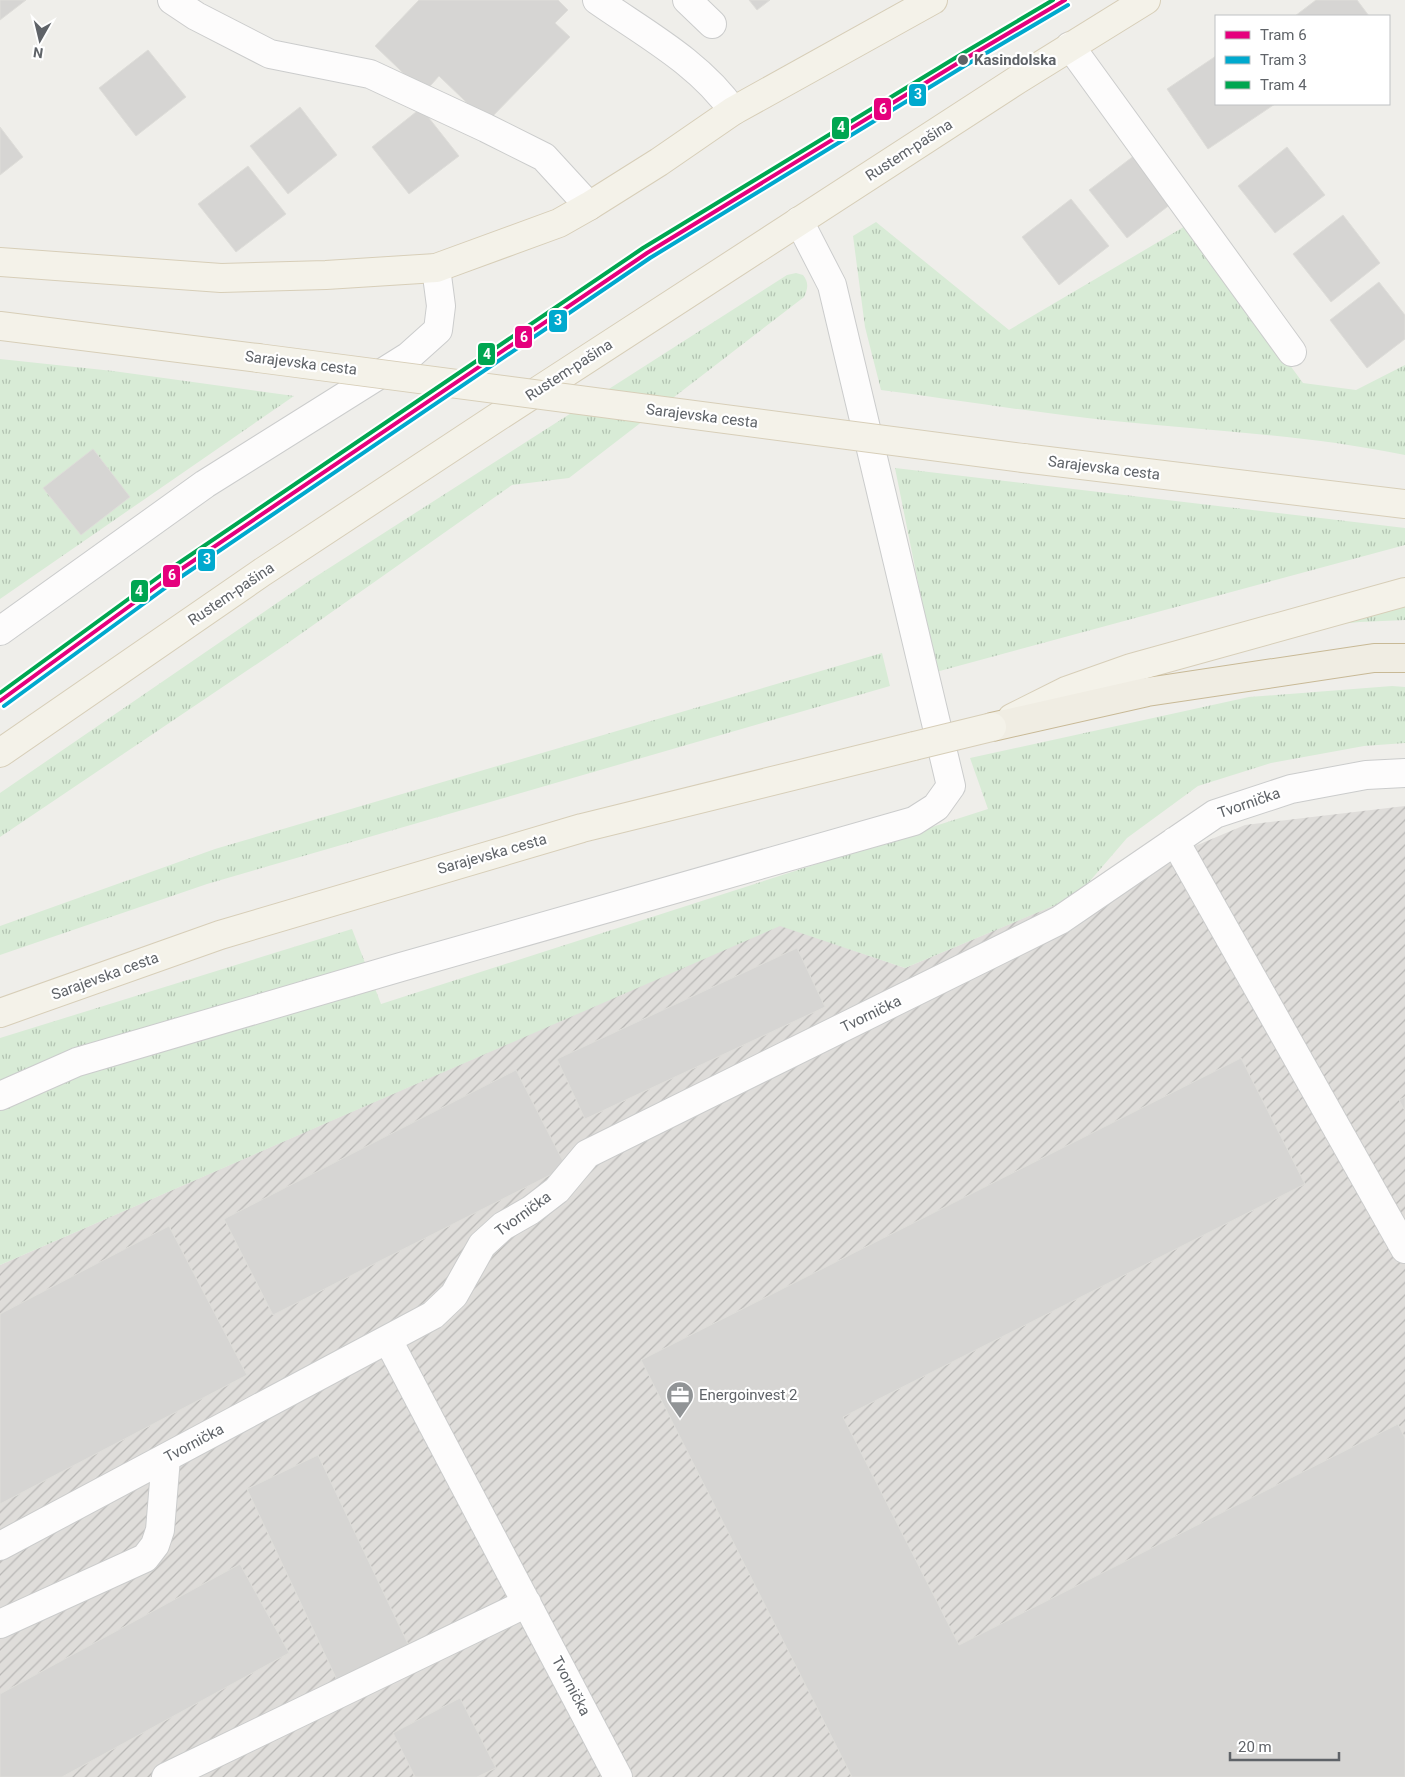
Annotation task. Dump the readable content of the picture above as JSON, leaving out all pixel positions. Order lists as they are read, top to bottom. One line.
{"streets":{"main road":["Rustem-pašina","Sarajevska cesta"],"street":["Tvornička"]},"places":{"other":["Kasindolska"],"office":["Energoinvest 2"]},"lines":["tram line 6","tram line 4","tram line 3"],"legend":["Tram 6","Tram 3","Tram 4"],"scale_bar":"20 m","north":"bottom"}
